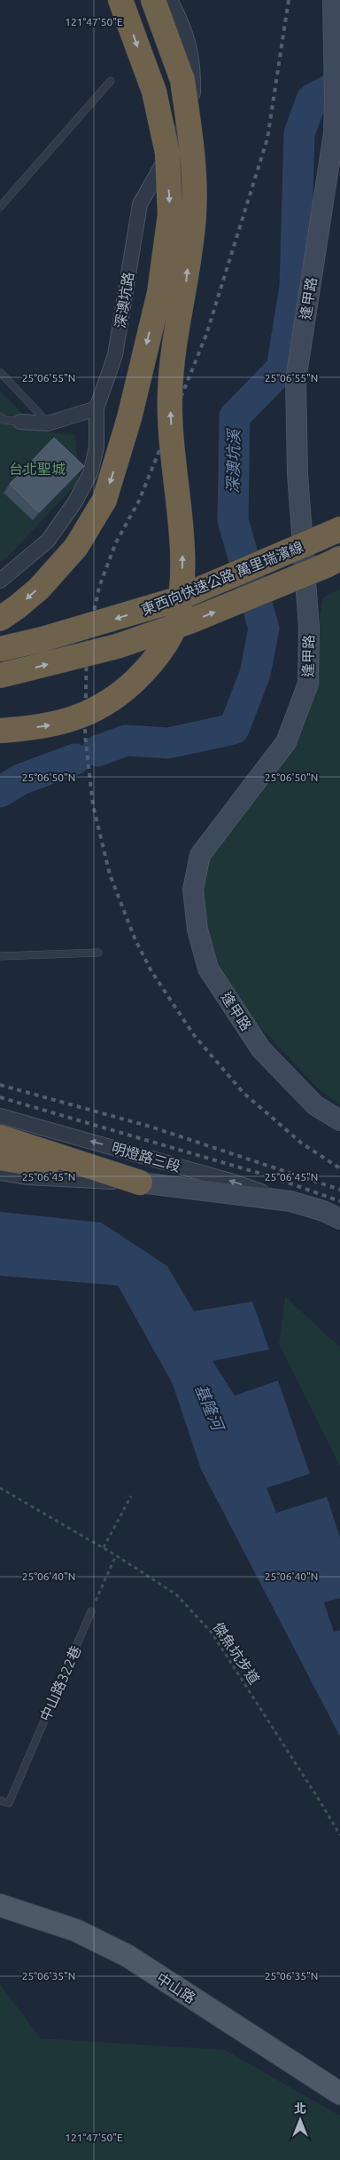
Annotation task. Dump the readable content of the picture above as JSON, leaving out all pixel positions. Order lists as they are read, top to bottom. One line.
{"streets":{"highway":["東西向快速公路 萬里瑞濱線"],"main road":["逢甲路","明燈路三段","中山路"],"street":["深澳坑路"],"lane":["中山路322巷"],"path":["傑魚坑步道"]},"water":["深澳坑溪","基隆河"],"parks":["台北聖城"],"north":"top","coordinates":["121°47'50\"E","25°06'55\"N","25°06'50\"N","25°06'45\"N","25°06'40\"N","25°06'35\"N"]}
